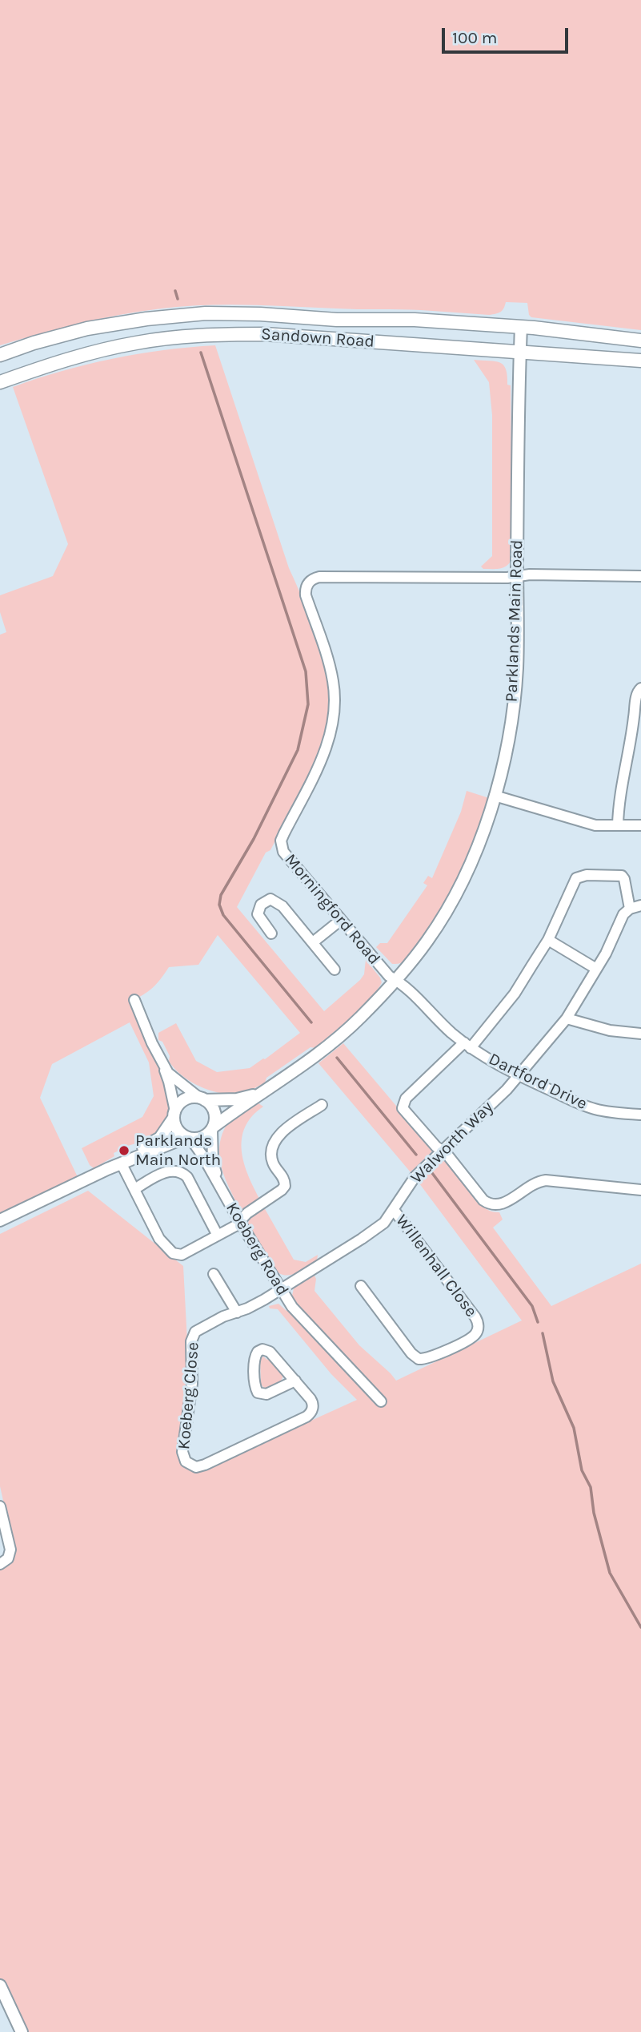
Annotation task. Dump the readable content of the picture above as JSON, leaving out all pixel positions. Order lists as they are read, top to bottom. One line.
{"streets":{"main road":["Sandown Road"],"street":["Parklands Main Road","Morningford Road","Dartford Drive","Walworth Way","Koeberg Road","Willenhall Close","Koeberg Close"]},"crossings":[["Sandown Road","Parklands Main Road"],["Parklands Main Road","Morningford Road"],["Parklands Main Road","Dartford Drive"],["Parklands Main Road","Koeberg Road"],["Morningford Road","Dartford Drive"],["Dartford Drive","Walworth Way"],["Walworth Way","Koeberg Road"],["Walworth Way","Willenhall Close"],["Walworth Way","Koeberg Close"],["Koeberg Road","Koeberg Close"]],"places":["Parklands Main North"],"scale_bar":"100 m"}
